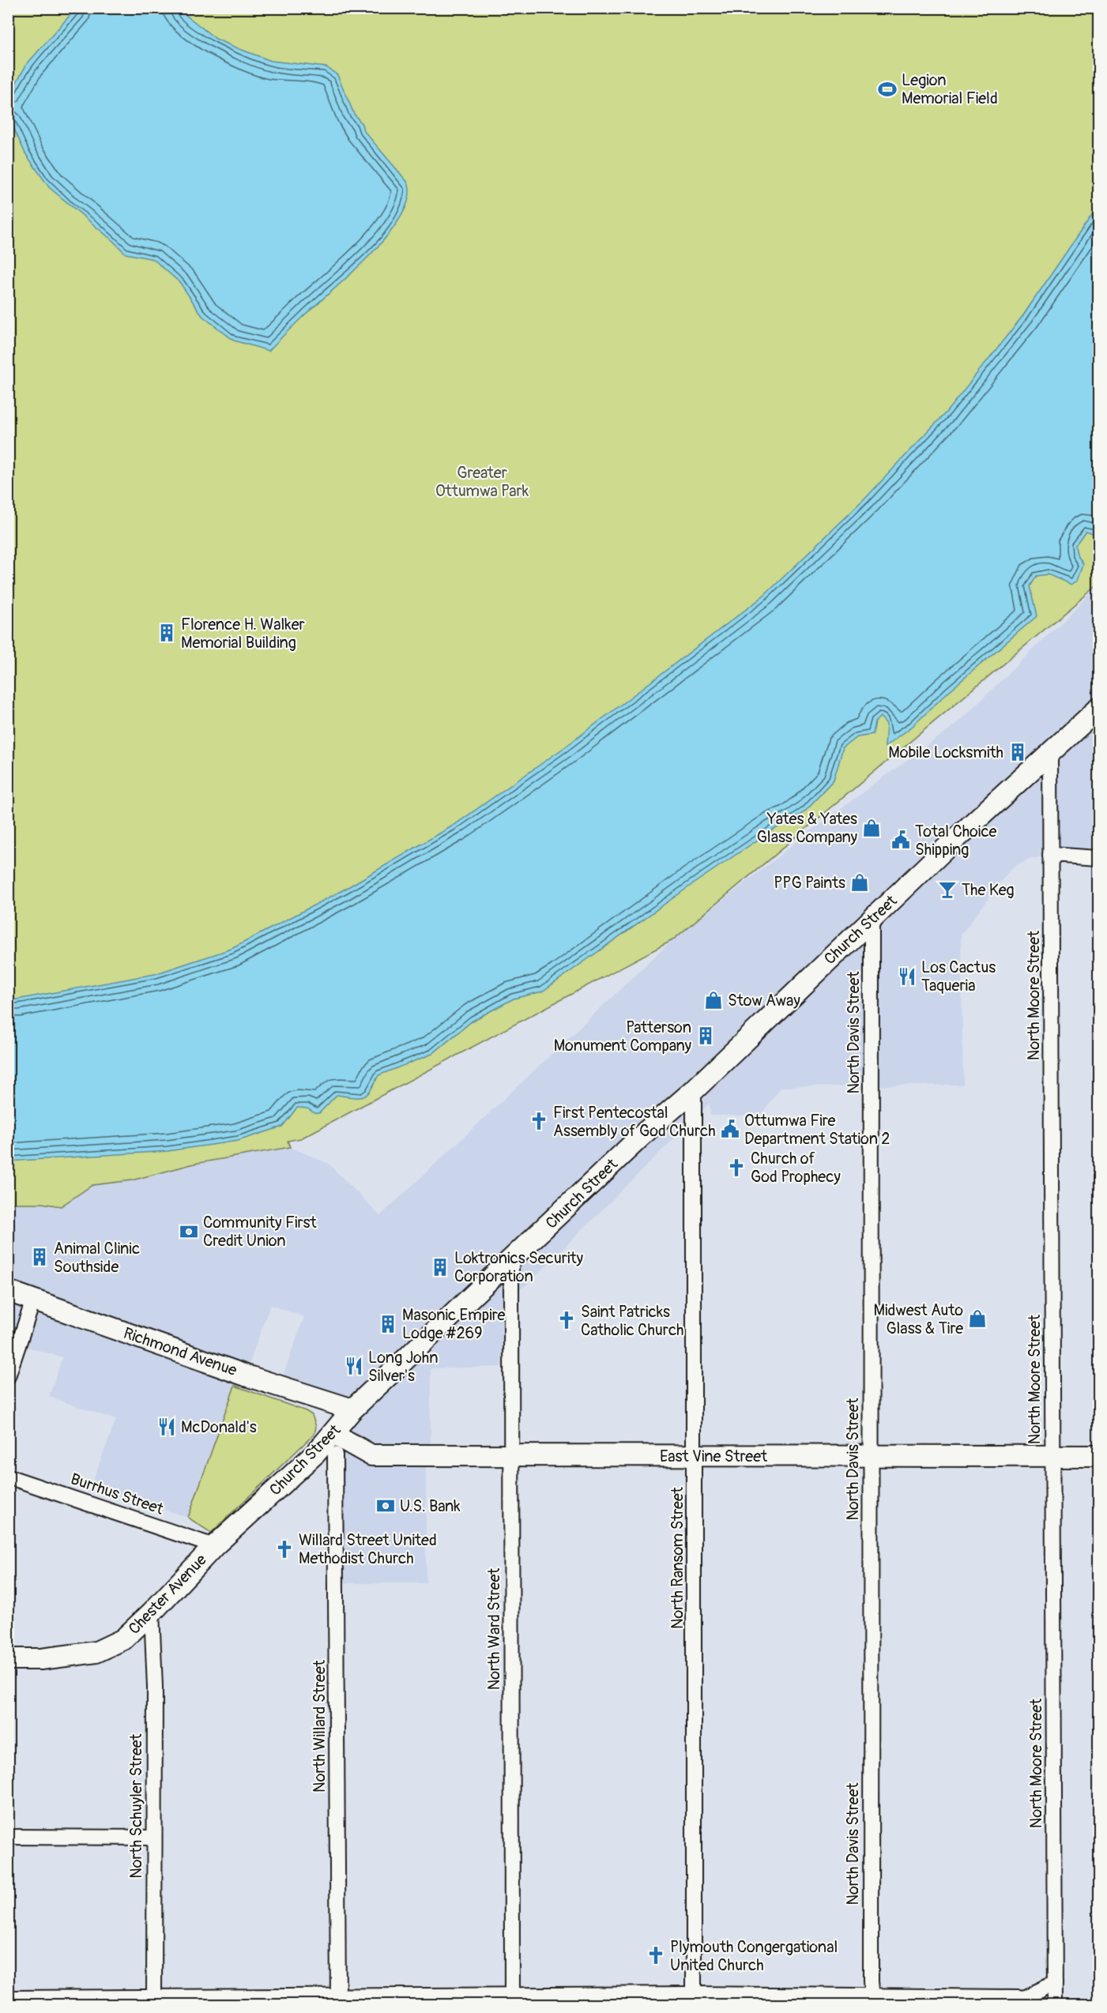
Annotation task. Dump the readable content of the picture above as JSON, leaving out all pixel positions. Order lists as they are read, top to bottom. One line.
{"streets":{"main road":["Church Street","Richmond Avenue","East Vine Street","Chester Avenue"],"street":["North Moore Street","North Davis Street","Burrhus Street","North Ransom Street","North Ward Street","North Willard Street","North Schuyler Street"]},"crossings":[["Church Street","North Moore Street"],["Church Street","North Davis Street"],["Church Street","Richmond Avenue"],["Church Street","East Vine Street"],["Church Street","Burrhus Street"],["Church Street","North Ransom Street"],["Church Street","Chester Avenue"],["Church Street","North Ward Street"],["North Moore Street","East Vine Street"],["North Davis Street","East Vine Street"],["East Vine Street","North Ransom Street"],["East Vine Street","North Ward Street"],["Burrhus Street","Chester Avenue"],["Chester Avenue","North Schuyler Street"]],"parks":["Greater Ottumwa Park"],"places":{"sports":["Legion Memorial Field"],"building":["Florence H. Walker Memorial Building","Mobile Locksmith","Patterson Monument Company","Animal Clinic Southside","Loktronics Security Corporation","Masonic Empire Lodge #269"],"shop":["Yates & Yates Glass Company","PPG Paints","Stow Away","Midwest Auto Glass & Tire"],"public building":["Total Choice Shipping","Ottumwa Fire Department Station 2"],"bar":["The Keg"],"restaurant":["Los Cactus Taqueria","Long John Silver's","McDonald's"],"church":["First Pentecostal Assembly of God Church","Church of God Prophecy","Saint Patricks Catholic Church","Willard Street United Methodist Church","Plymouth Congergational United Church"],"bank":["Community First Credit Union","U.S. Bank"]}}
